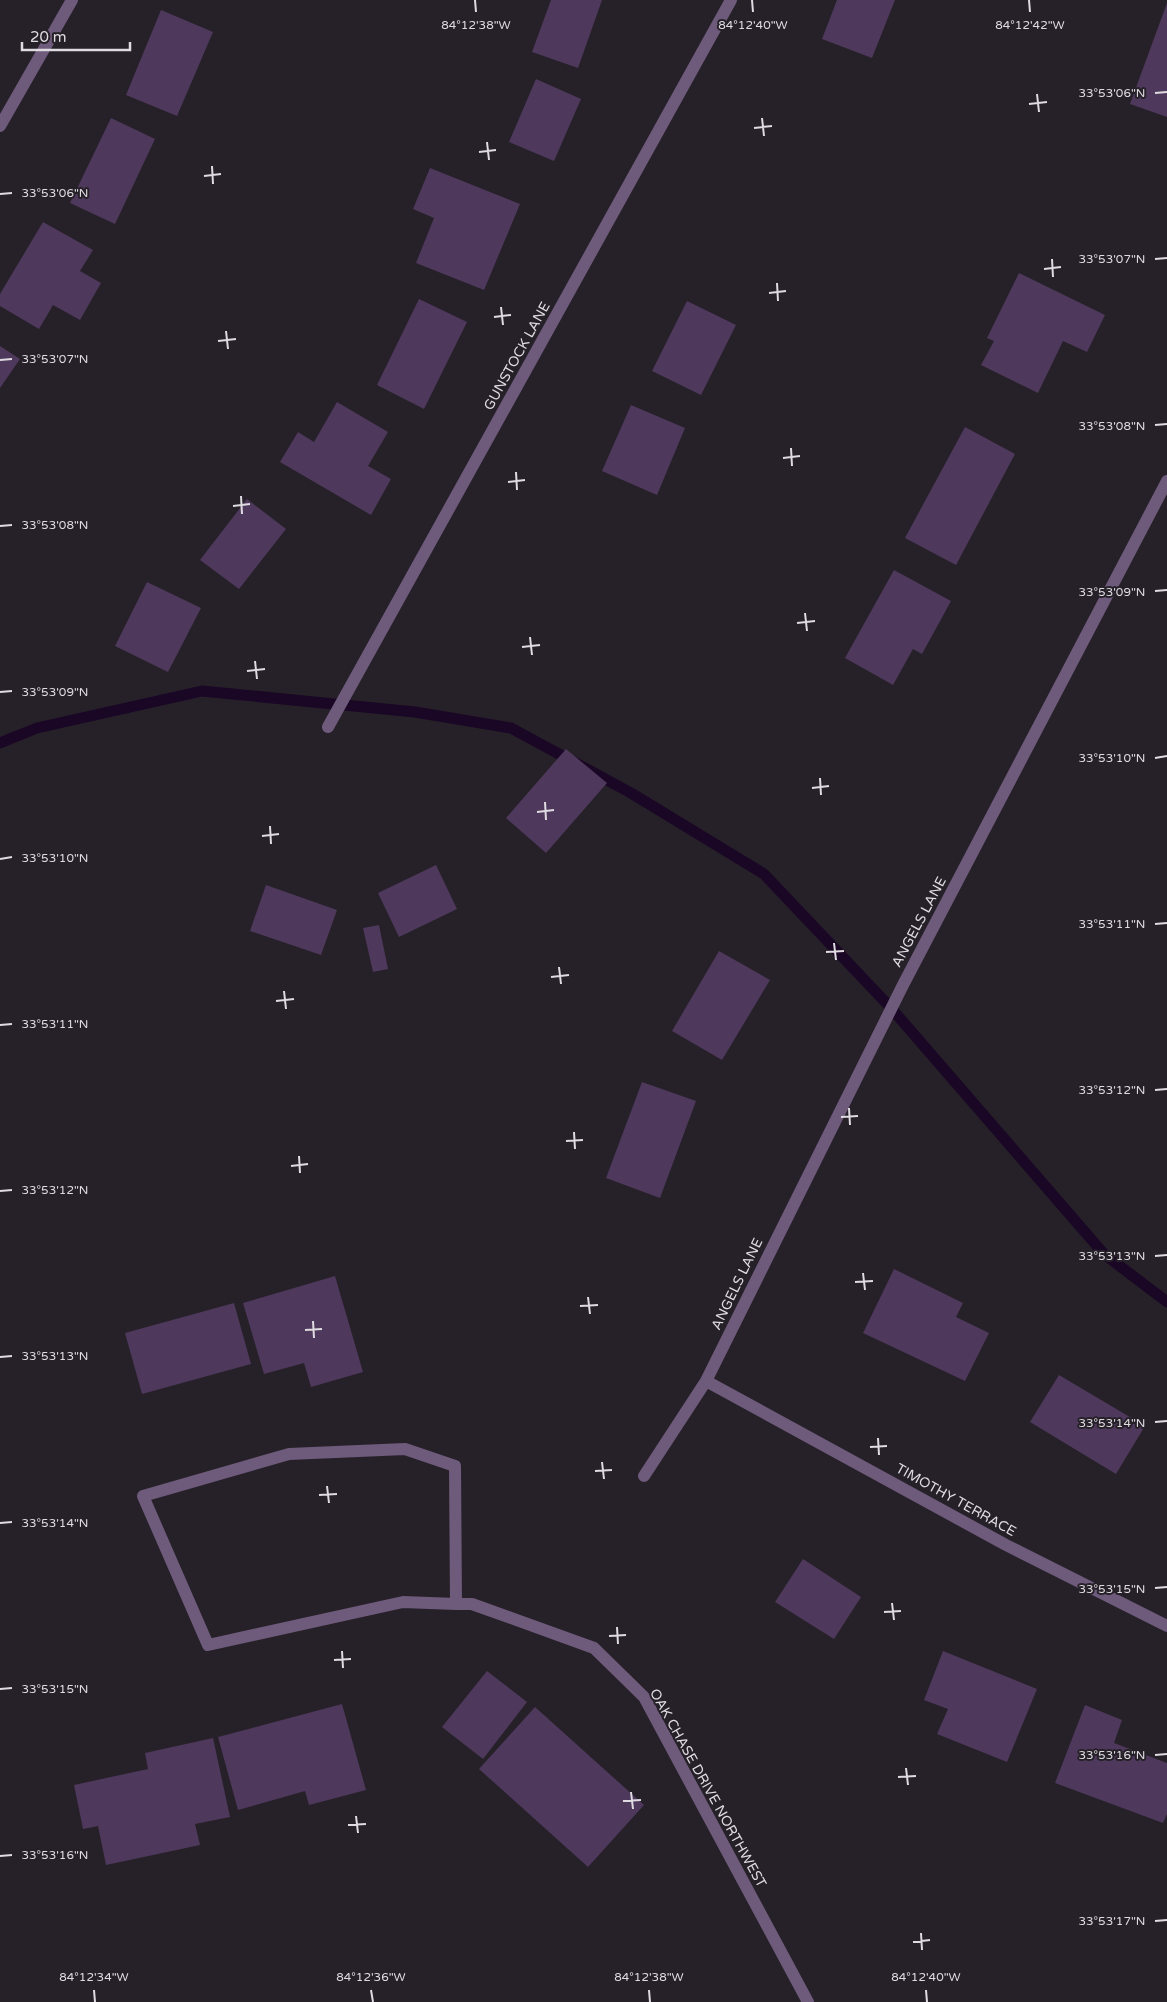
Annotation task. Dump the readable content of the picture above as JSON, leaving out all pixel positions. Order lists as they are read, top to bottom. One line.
{"streets":{"street":["GUNSTOCK LANE","ANGELS LANE","TIMOTHY TERRACE","OAK CHASE DRIVE NORTHWEST"]},"crossings":[["ANGELS LANE","TIMOTHY TERRACE"]],"scale_bar":"20 m","coordinates":["84°12'42\"W","84°12'38\"W","84°12'40\"W","33°53'06\"N","33°53'07\"N","33°53'08\"N","33°53'09\"N","33°53'10\"N","33°53'11\"N","33°53'12\"N","33°53'13\"N","33°53'14\"N","33°53'15\"N","33°53'16\"N","33°53'17\"N","84°12'34\"W","84°12'36\"W"]}
